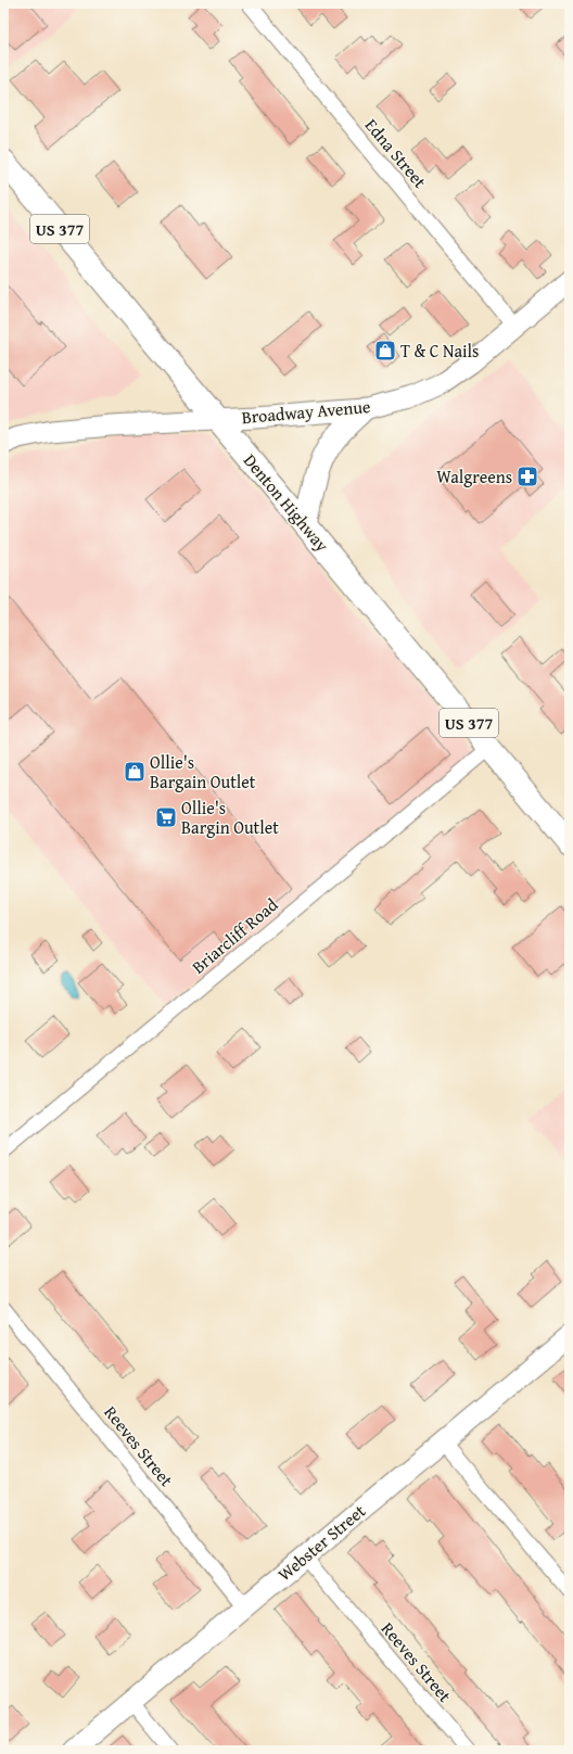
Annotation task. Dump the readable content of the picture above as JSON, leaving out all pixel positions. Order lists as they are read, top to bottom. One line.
{"streets":{"main road":["US 377","Denton Highway"],"street":["Edna Street","Broadway Avenue","Briarcliff Road","Reeves Street","Webster Street"]},"crossings":[["Edna Street","Broadway Avenue"],["Broadway Avenue","Denton Highway"],["Denton Highway","Briarcliff Road"],["Reeves Street","Webster Street"]],"places":{"shop":["T & C Nails","Ollie's Bargain Outlet"],"pharmacy":["Walgreens"],"supermarket":["Ollie's Bargin Outlet"]}}
